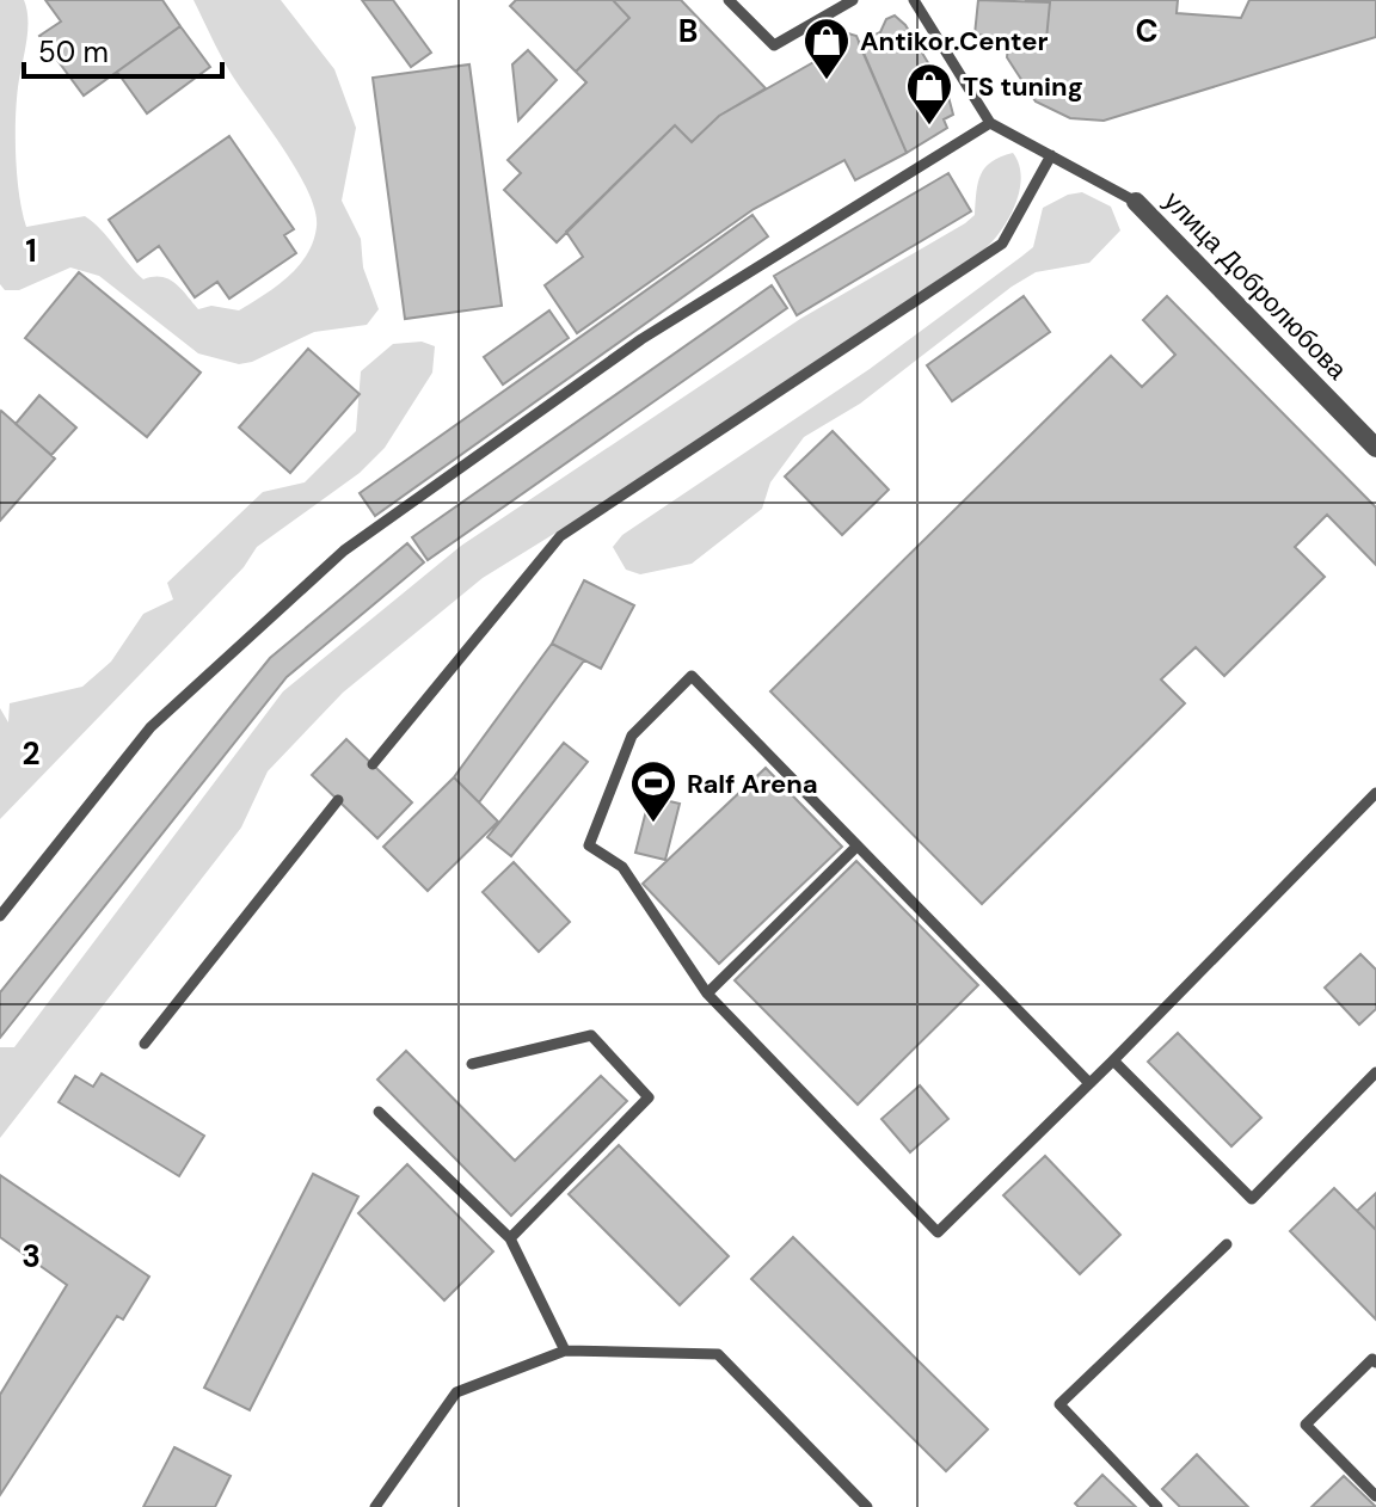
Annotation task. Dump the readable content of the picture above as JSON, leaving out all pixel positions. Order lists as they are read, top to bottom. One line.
{"streets":{"street":["улица Добролюбова"]},"places":{"shop":["Antikor.Center","TS tuning"],"sports":["Ralf Arena"]},"scale_bar":"50 m","grid":{"columns":["B","C"],"rows":["1","2","3"]}}
